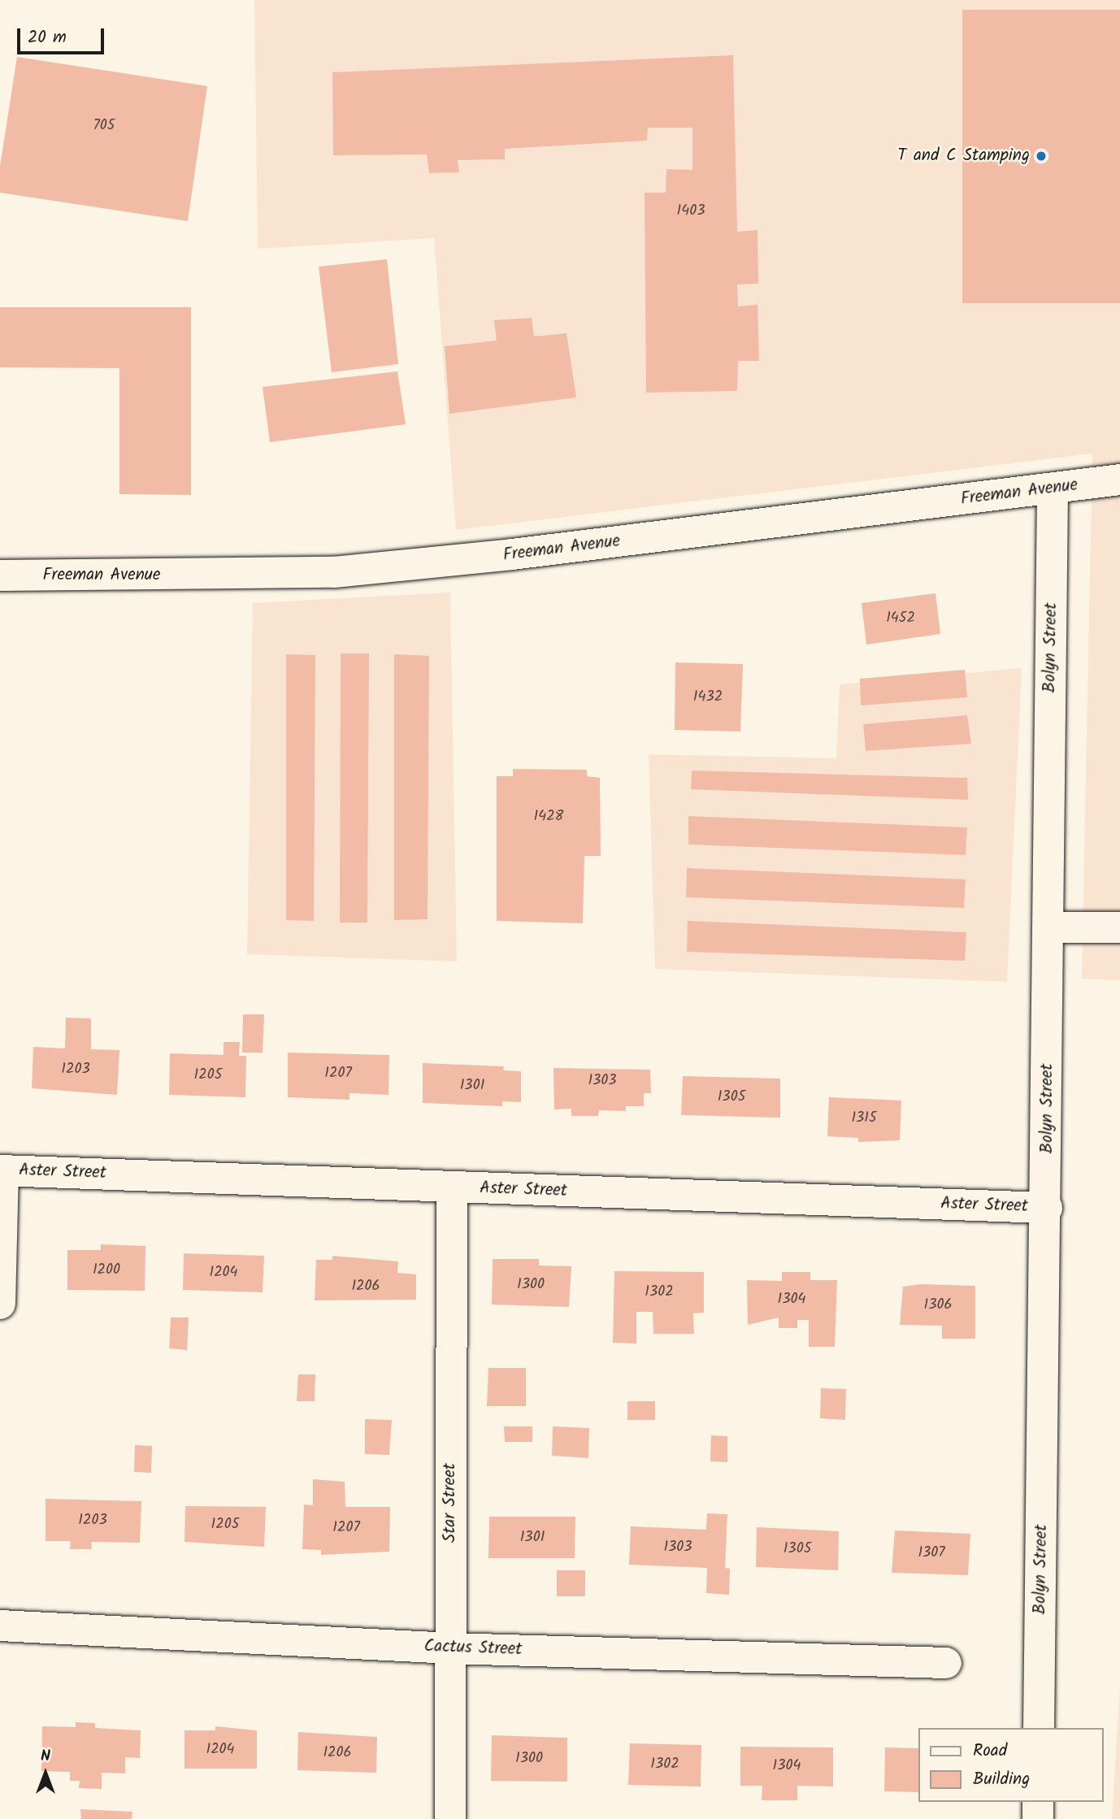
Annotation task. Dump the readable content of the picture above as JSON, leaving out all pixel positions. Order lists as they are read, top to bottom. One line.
{"streets":{"street":["Freeman Avenue","Bolyn Street","Aster Street","Star Street","Cactus Street"]},"crossings":[["Freeman Avenue","Bolyn Street"],["Bolyn Street","Aster Street"],["Aster Street","Star Street"],["Star Street","Cactus Street"]],"places":["T and C Stamping"],"house_numbers":["705","1403","1452","1432","1428","1203","1207","1205","1303","1301","1305","1315","1200","1204","1300","1206","1302","1304","1306","1203","1205","1207","1301","1303","1305","1307","1204","1206","1300","1302","1304"],"legend":["Road","Building"],"scale_bar":"20 m","north":"top"}
